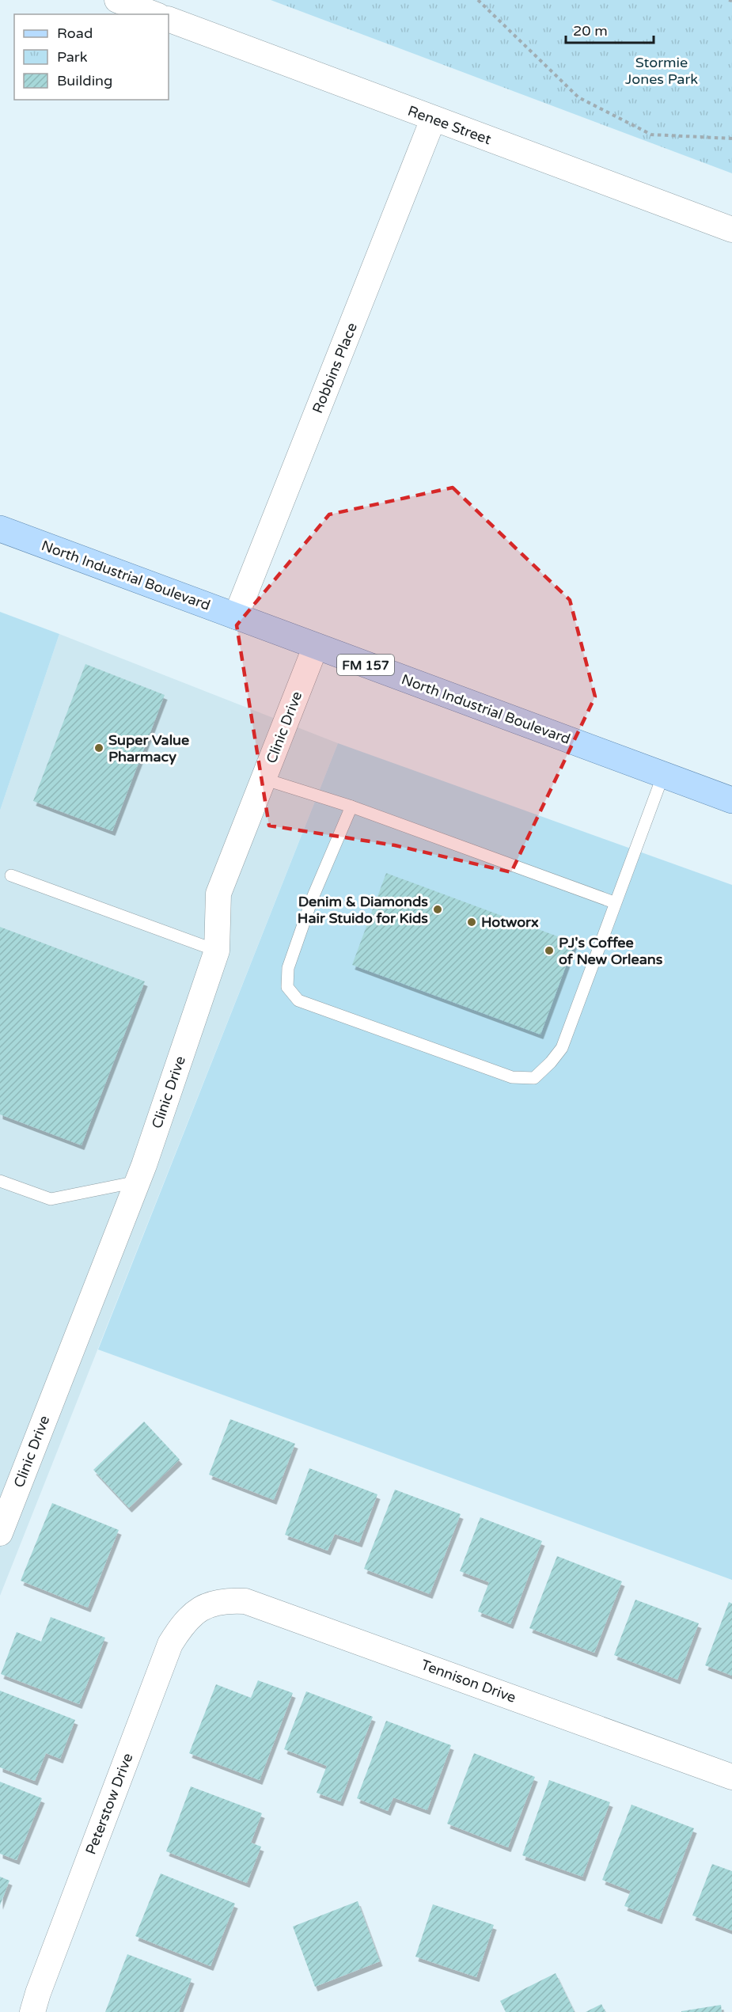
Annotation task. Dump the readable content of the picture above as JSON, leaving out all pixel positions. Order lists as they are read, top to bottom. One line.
{"streets":{"main road":["North Industrial Boulevard","FM 157"],"street":["Renee Street","Robbins Place","Clinic Drive","Tennison Drive","Peterstow Drive"]},"crossings":[["Renee Street","Robbins Place"],["Robbins Place","North Industrial Boulevard"],["North Industrial Boulevard","Clinic Drive"],["Tennison Drive","Peterstow Drive"]],"parks":["Stormie Jones Park"],"places":["Super Value Pharmacy","Denim & Diamonds Hair Stuido for Kids","Hotworx","PJ's Coffee of New Orleans"],"legend":["Road","Park","Building"],"scale_bar":"20 m"}
